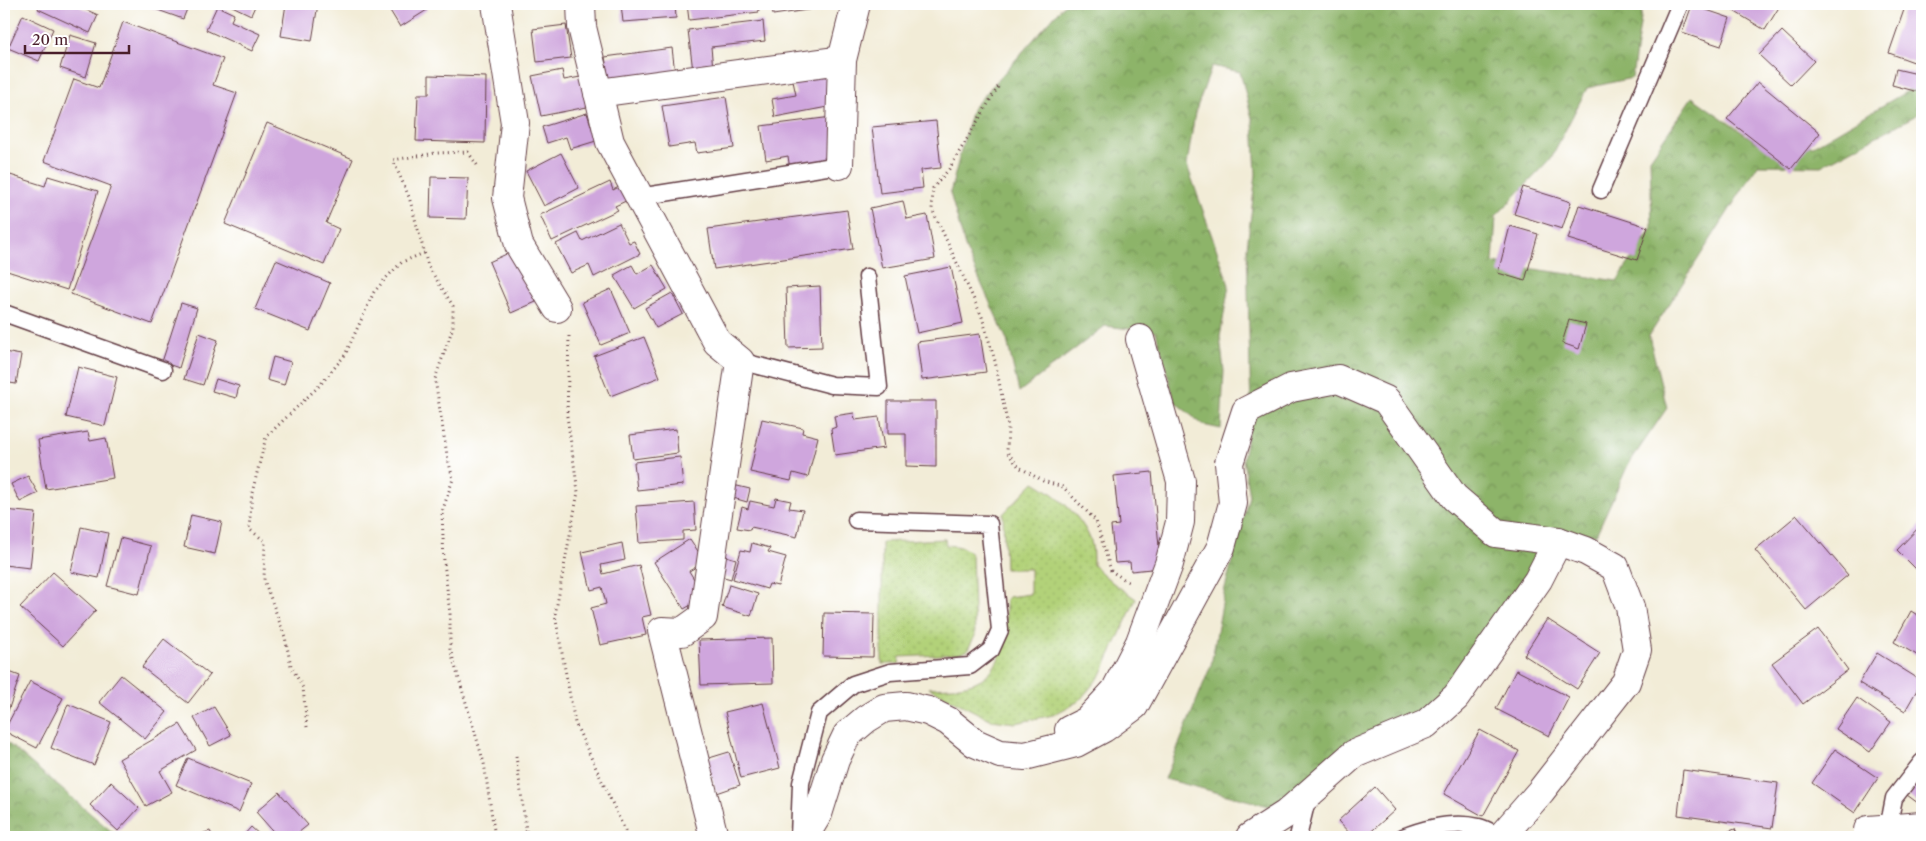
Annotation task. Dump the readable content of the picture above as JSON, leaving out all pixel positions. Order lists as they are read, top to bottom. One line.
{"scale_bar":"20 m"}
